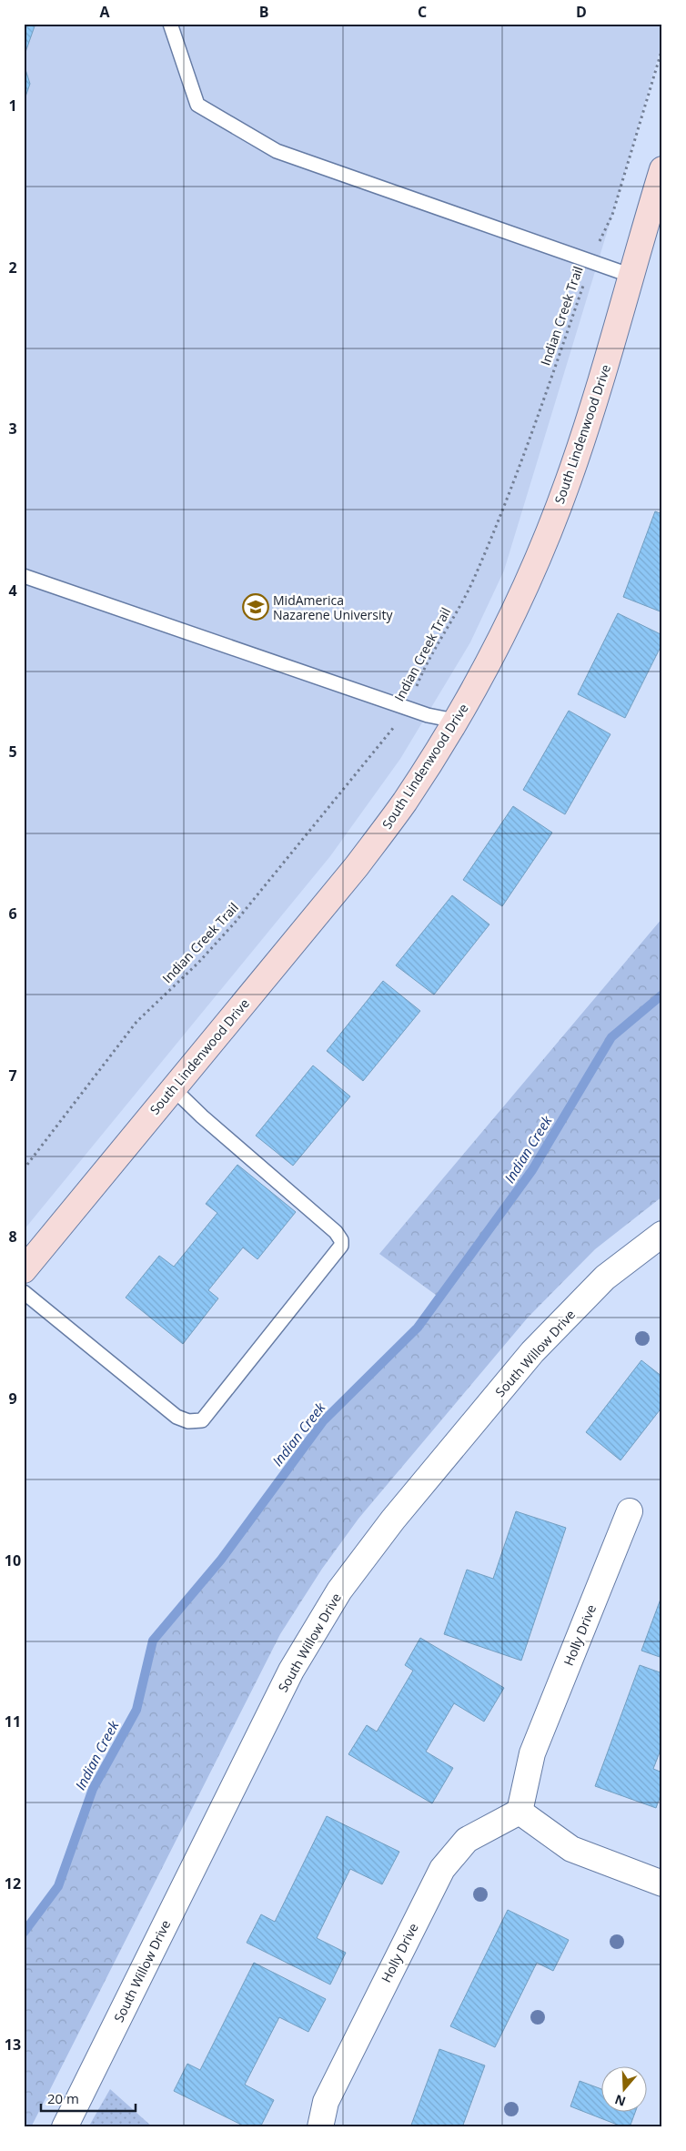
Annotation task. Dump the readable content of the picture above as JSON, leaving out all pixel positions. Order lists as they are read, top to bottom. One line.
{"streets":{"street":["South Lindenwood Drive","South Willow Drive","Holly Drive"],"path":["Indian Creek Trail"]},"water":["Indian Creek"],"places":{"school or university":["MidAmerica Nazarene University"]},"scale_bar":"20 m","north":"bottom","grid":{"columns":["A","B","C","D"],"rows":["1","2","3","4","5","6","7","8","9","10","11","12","13"]}}
